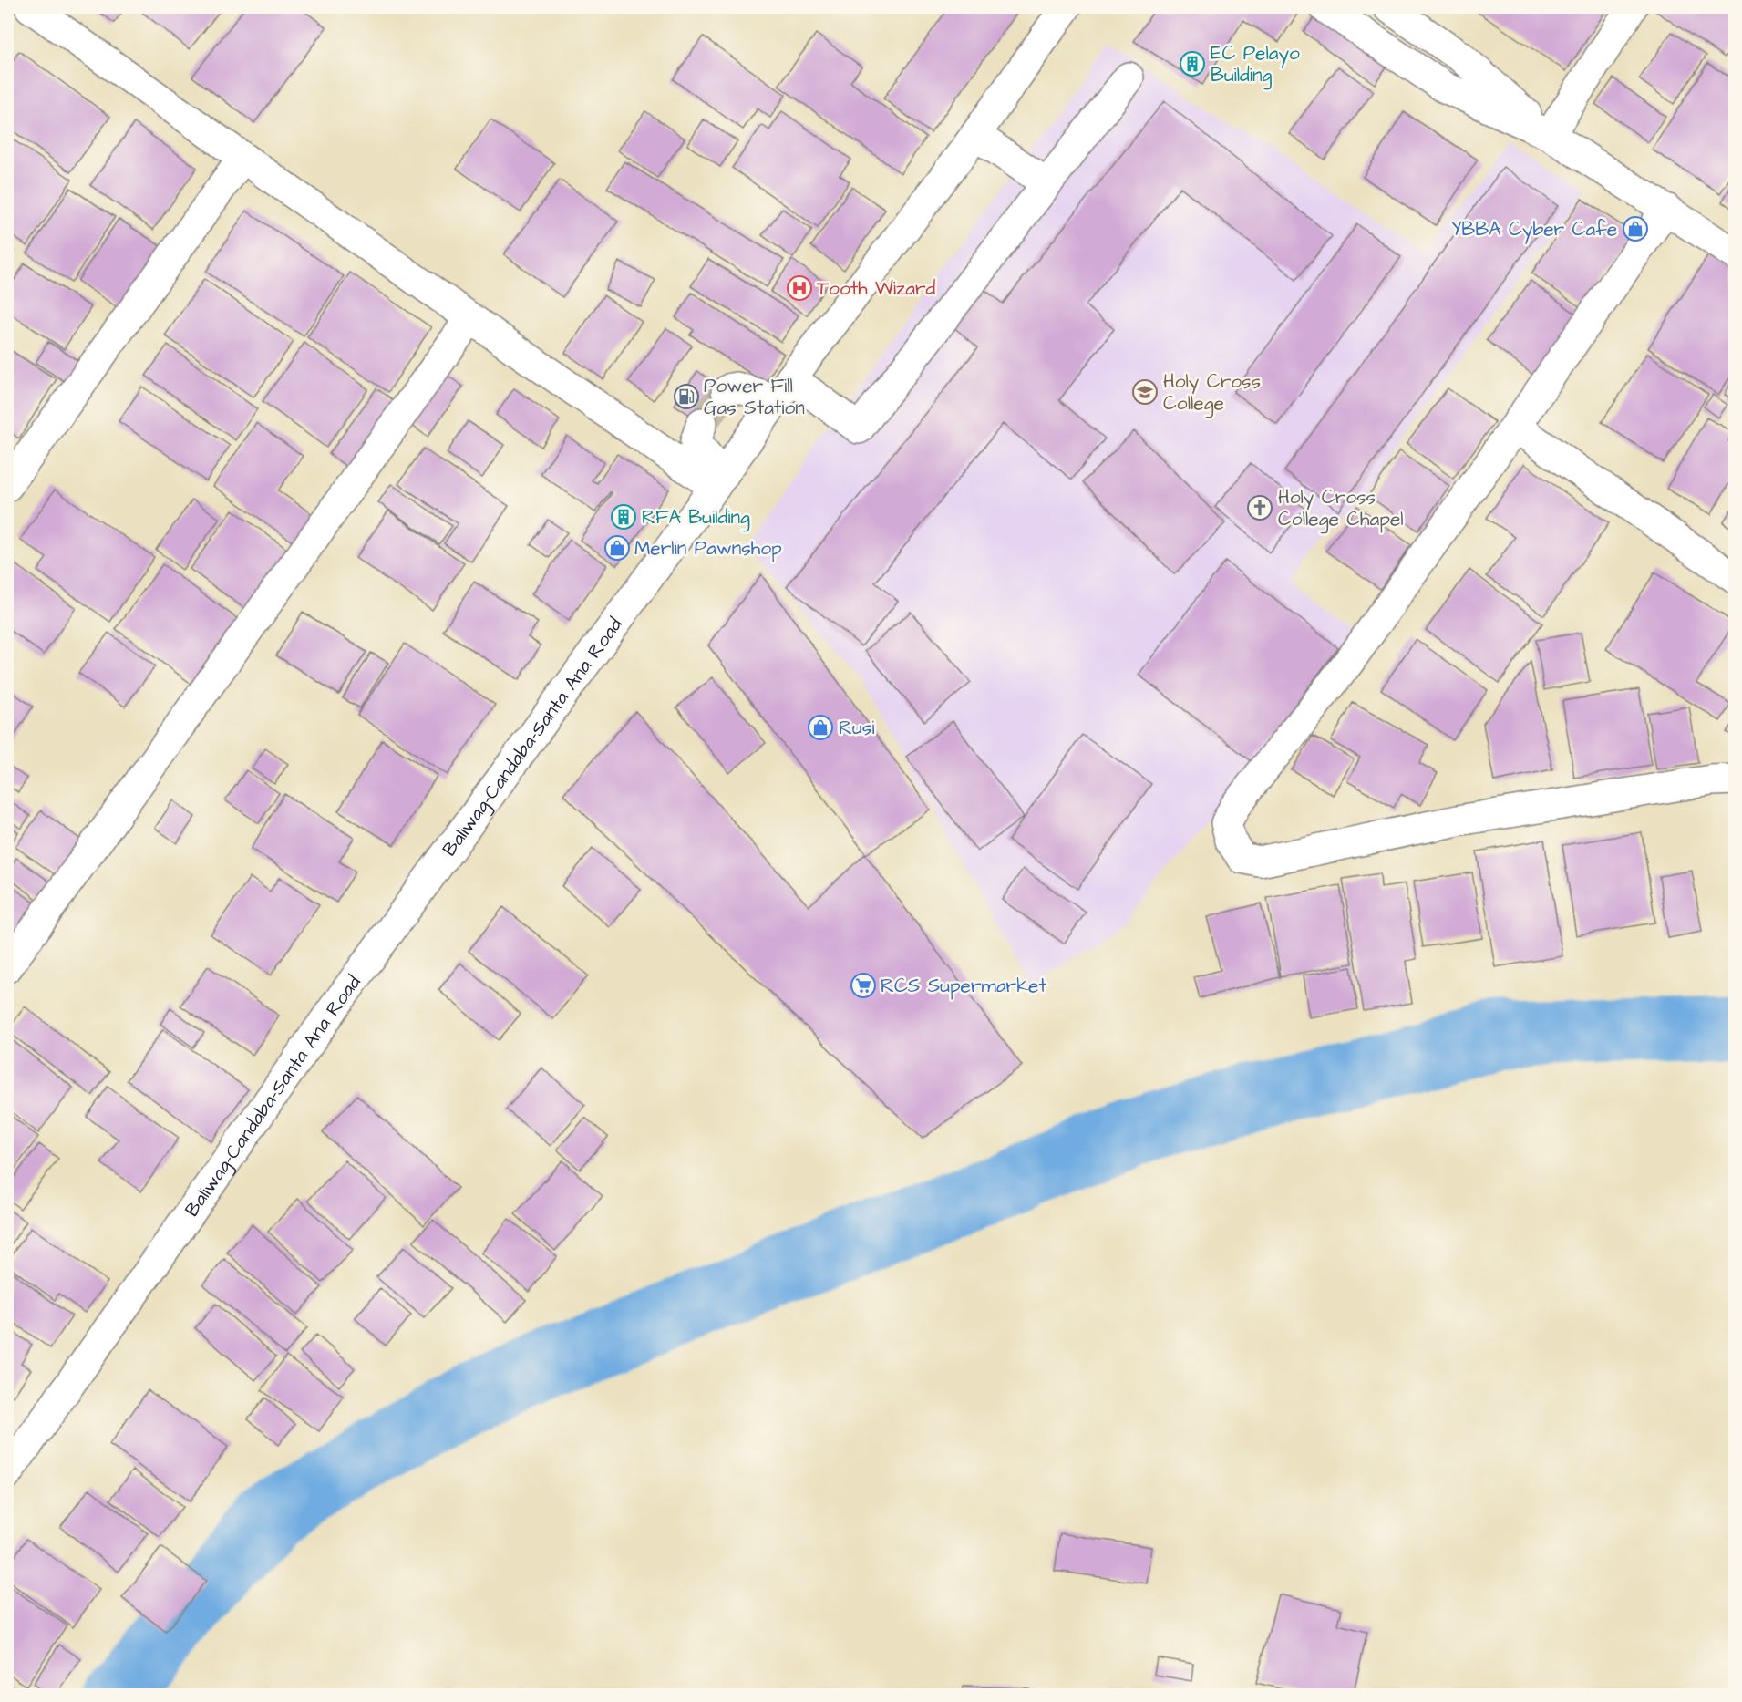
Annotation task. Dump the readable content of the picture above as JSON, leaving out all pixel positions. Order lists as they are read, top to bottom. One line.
{"streets":{"street":["Baliwag-Candaba-Santa Ana Road"]},"places":{"building":["EC Pelayo Building","RFA Building"],"shop":["YBBA Cyber Cafe","Merlin Pawnshop","Rusi"],"hospital":["Tooth Wizard"],"school or university":["Holy Cross College"],"fuel station":["Power Fill Gas Station"],"church":["Holy Cross College Chapel"],"supermarket":["RCS Supermarket"]}}
